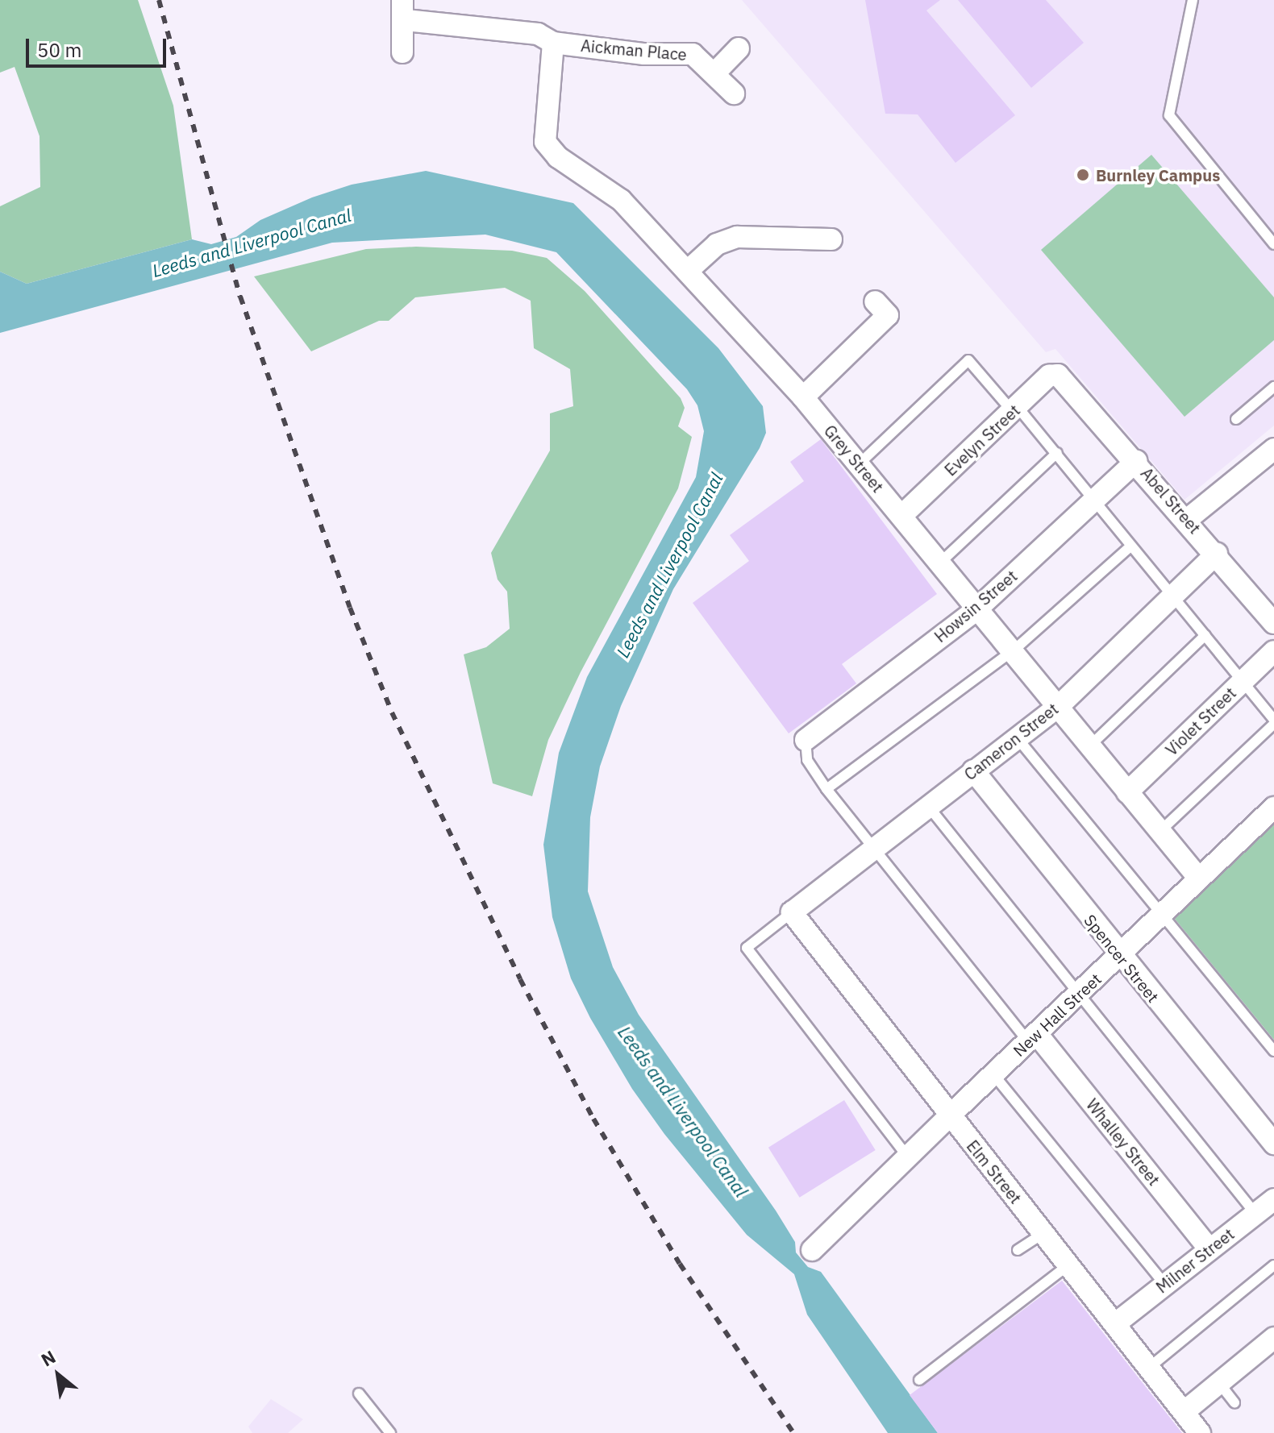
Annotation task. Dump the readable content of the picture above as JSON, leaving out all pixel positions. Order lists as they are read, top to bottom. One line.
{"streets":{"street":["Aickman Place","Evelyn Street","Grey Street","Abel Street","Howsin Street","Violet Street","Cameron Street","Spencer Street","New Hall Street","Whalley Street","Elm Street","Milner Street"]},"crossings":[["Aickman Place","Grey Street"],["Evelyn Street","Grey Street"],["Evelyn Street","Abel Street"],["Grey Street","Howsin Street"],["Grey Street","Violet Street"],["Grey Street","Cameron Street"],["Grey Street","New Hall Street"],["Abel Street","Howsin Street"],["Abel Street","Cameron Street"],["Cameron Street","Spencer Street"],["Cameron Street","Elm Street"],["Spencer Street","New Hall Street"],["New Hall Street","Whalley Street"],["New Hall Street","Elm Street"],["Whalley Street","Milner Street"],["Elm Street","Milner Street"]],"water":["Leeds and Liverpool Canal"],"places":["Burnley Campus"],"scale_bar":"50 m","north":"top left"}
